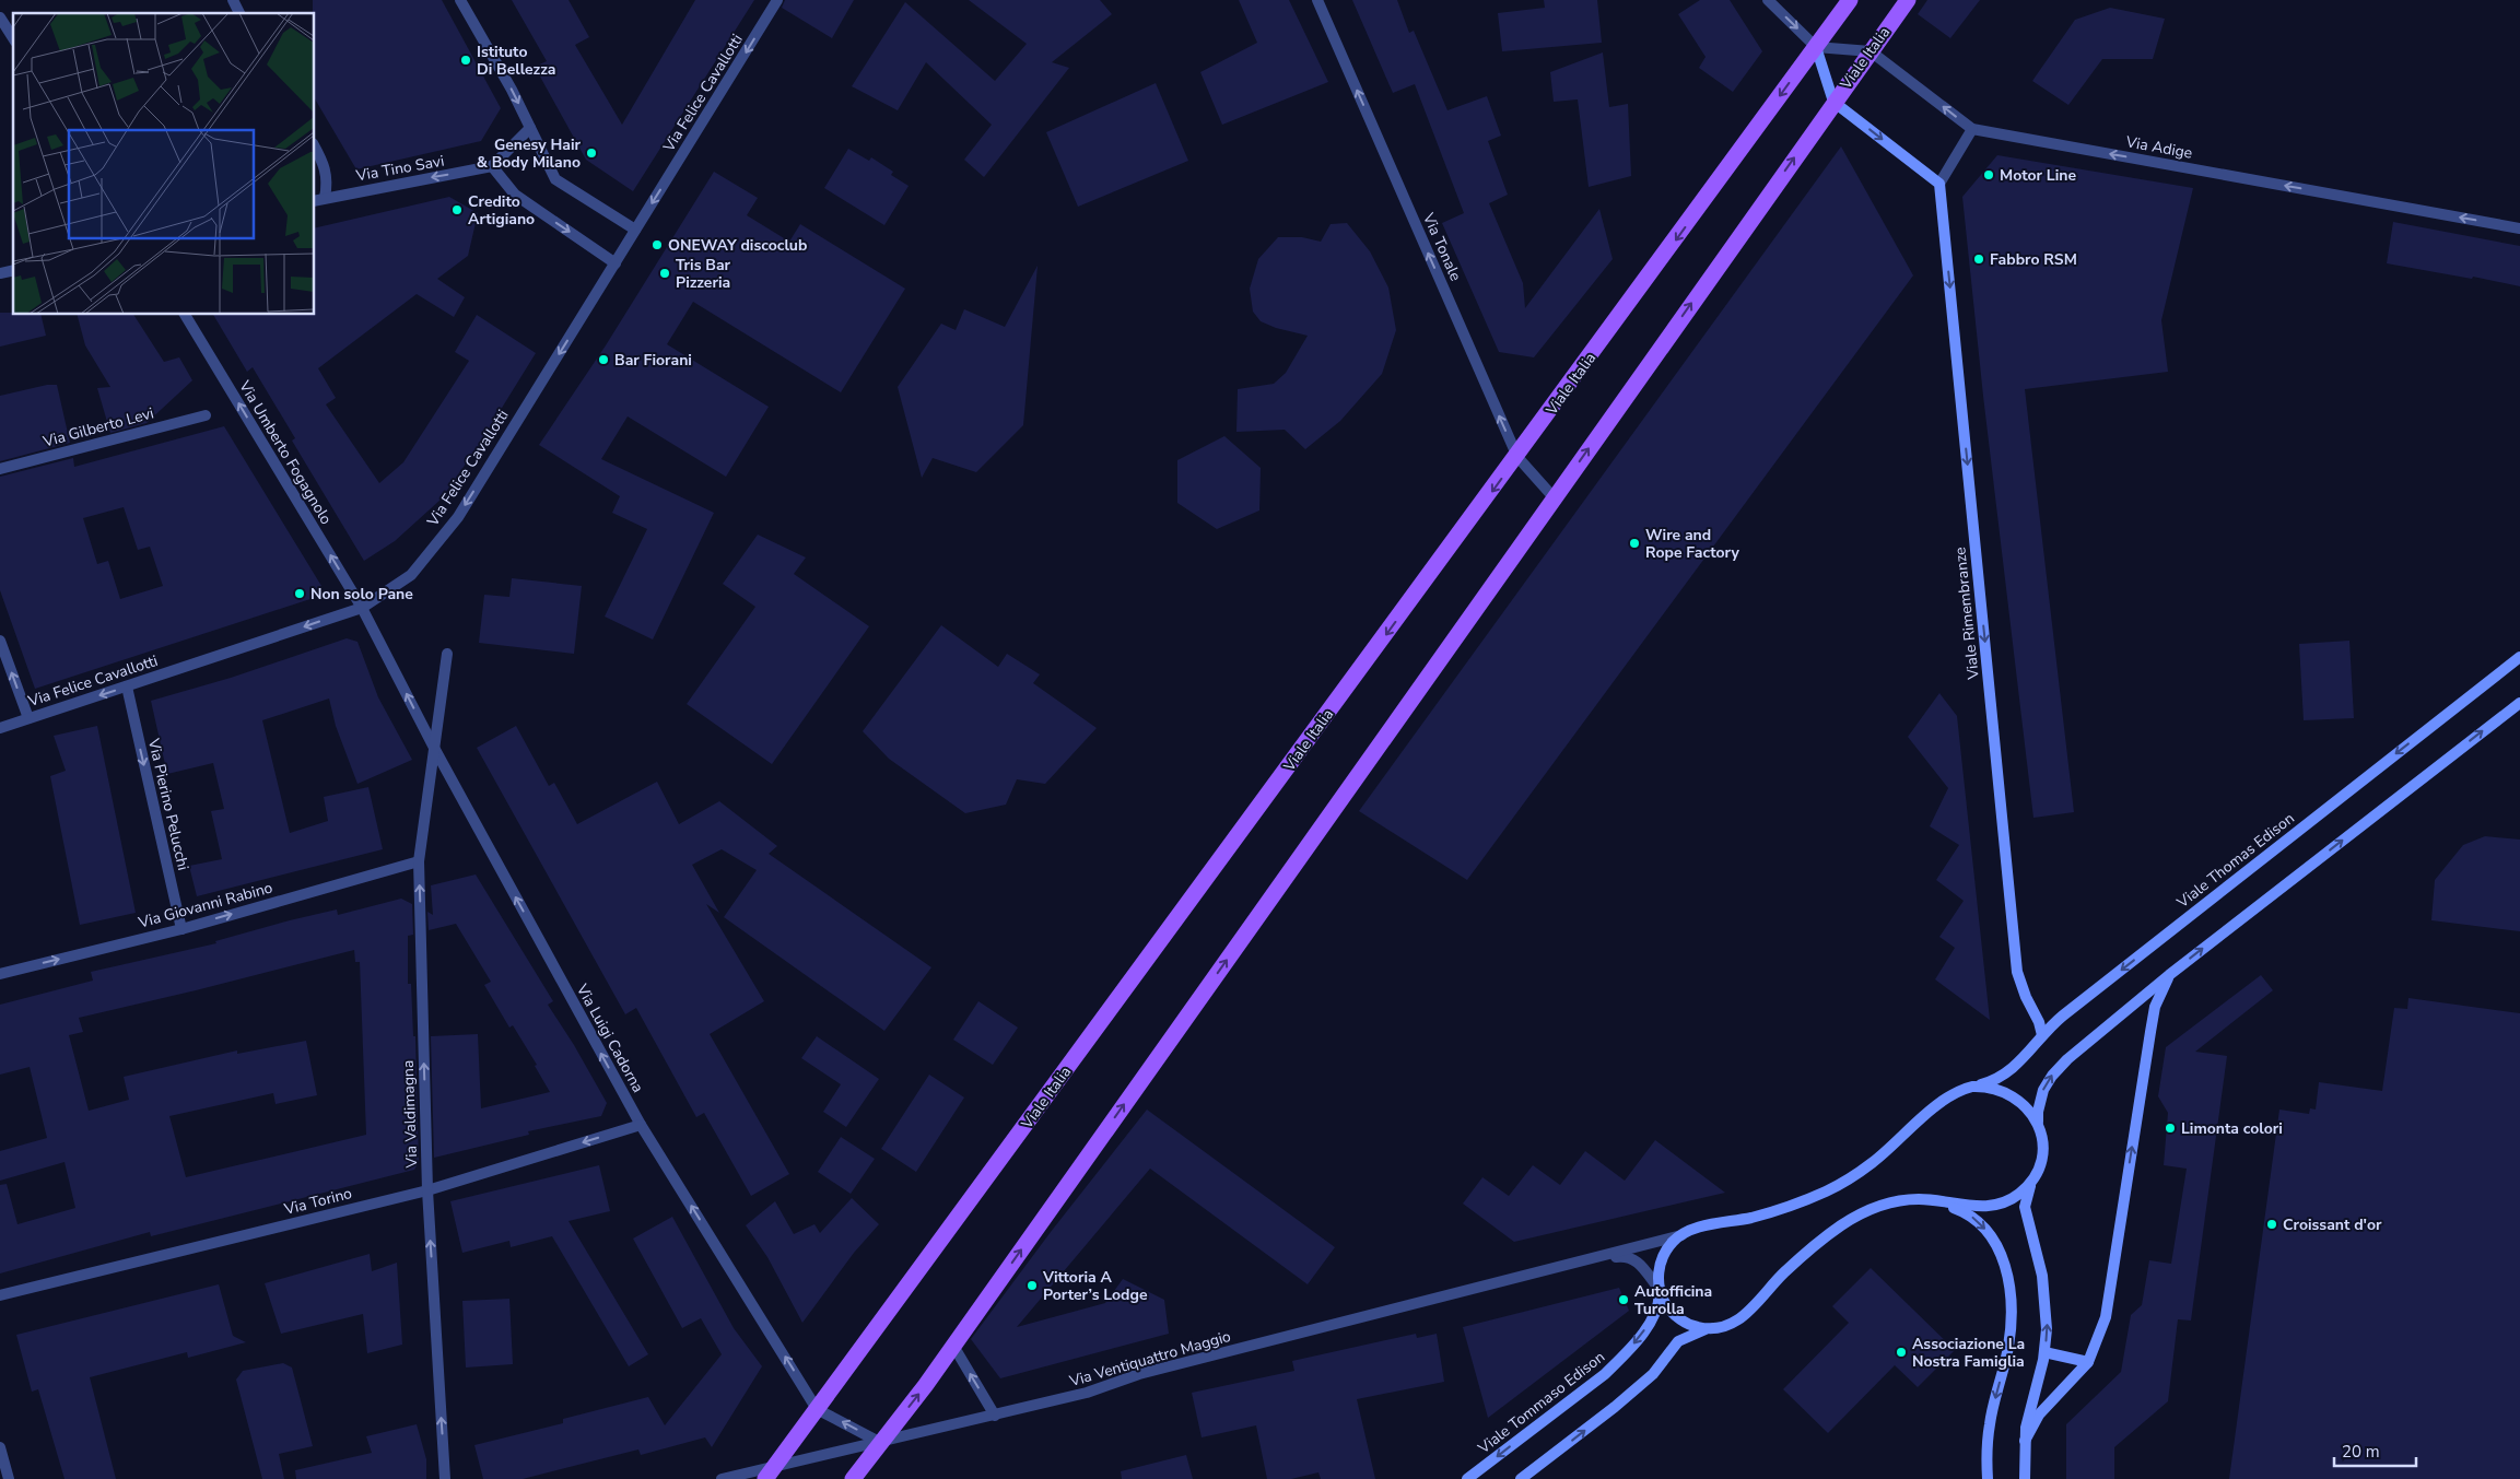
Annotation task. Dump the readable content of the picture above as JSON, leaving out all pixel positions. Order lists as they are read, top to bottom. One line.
{"streets":{"main road":["Viale Italia"],"street":["Via Felice Cavallotti","Via Adige","Via Tino Savi","Via Tonale","Via Gilberto Levi","Via Umberto Fogagnolo","Viale Rimembranze","Via Pierino Pelucchi","Viale Thomas Edison","Via Giovanni Rabino","Via Luigi Cadorna","Via Valdimagna","Via Torino","Via Ventiquattro Maggio","Viale Tommaso Edison"]},"crossings":[["Viale Italia","Via Adige"],["Viale Italia","Via Tonale"],["Viale Italia","Via Luigi Cadorna"],["Viale Italia","Via Ventiquattro Maggio"],["Via Felice Cavallotti","Via Umberto Fogagnolo"],["Via Felice Cavallotti","Via Pierino Pelucchi"],["Via Felice Cavallotti","Via Luigi Cadorna"],["Via Umberto Fogagnolo","Via Luigi Cadorna"],["Viale Rimembranze","Viale Thomas Edison"],["Via Pierino Pelucchi","Via Giovanni Rabino"],["Viale Thomas Edison","Via Ventiquattro Maggio"],["Viale Thomas Edison","Viale Tommaso Edison"],["Via Giovanni Rabino","Via Valdimagna"],["Via Luigi Cadorna","Via Valdimagna"],["Via Luigi Cadorna","Via Torino"],["Via Valdimagna","Via Torino"],["Via Ventiquattro Maggio","Viale Tommaso Edison"]],"one_way":["Via Felice Cavallotti","Via Adige","Via Tino Savi","Via Tonale","Via Umberto Fogagnolo","Viale Rimembranze","Via Pierino Pelucchi","Via Giovanni Rabino","Via Luigi Cadorna","Via Valdimagna"],"places":["Istituto Di Bellezza","Genesy Hair & Body Milano","Motor Line","Credito Artigiano","ONEWAY discoclub","Fabbro RSM","Tris Bar Pizzeria","Bar Fiorani","Wire and Rope Factory","Non solo Pane","Limonta colori","Croissant d'or","Vittoria A Porter’s Lodge","Autofficina Turolla","Associazione La Nostra Famiglia"],"scale_bar":"20 m"}
